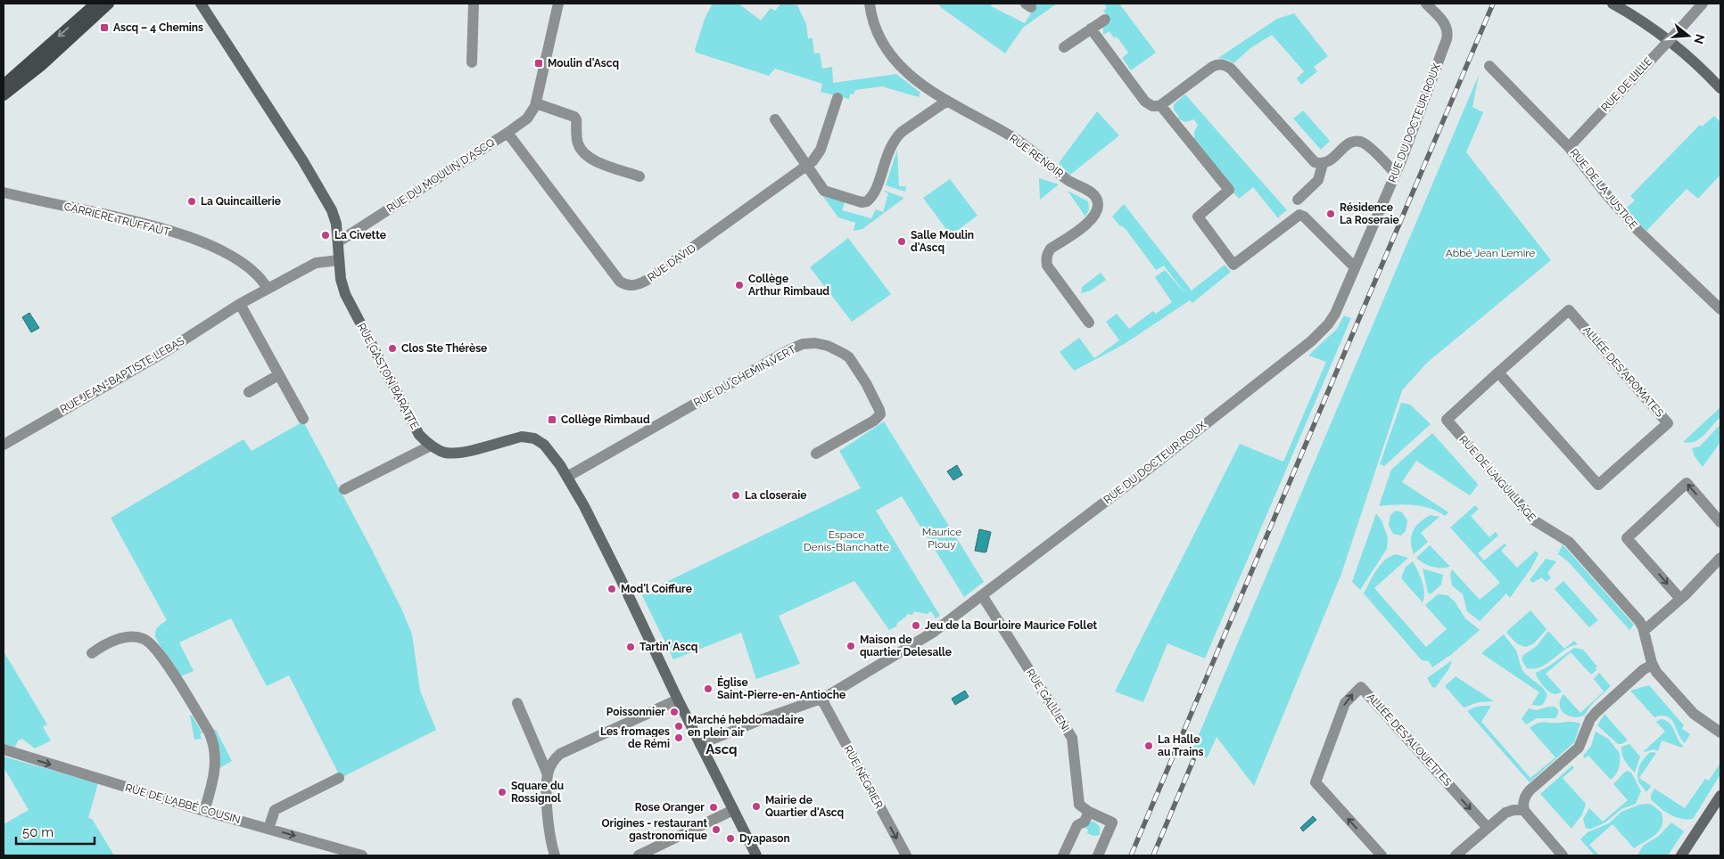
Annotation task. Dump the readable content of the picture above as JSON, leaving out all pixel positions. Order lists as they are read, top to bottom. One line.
{"streets":{"street":["RUE DE LILLE","RUE DU DOCTEUR ROUX","RUE RENOIR","RUE DU MOULIN D'ASCQ","RUE DE LA JUSTICE","CARRIÈRE TRUFFAUT","RUE DAVID","ALLÉE DES AROMATES","RUE JEAN-BAPTISTE LEBAS","RUE GASTON BARATTE","RUE DU CHEMIN VERT","RUE DE L'AIGUILLAGE","RUE GALLIENI","ALLÉE DES ALOUETTES","RUE NÉGRIER","RUE DE L'ABBÉ COUSIN"]},"crossings":[["RUE DE LILLE","RUE DE LA JUSTICE"],["RUE DU DOCTEUR ROUX","RUE GALLIENI"],["RUE DU DOCTEUR ROUX","RUE NÉGRIER"],["RUE DU MOULIN D'ASCQ","RUE DAVID"],["RUE DU MOULIN D'ASCQ","RUE GASTON BARATTE"],["CARRIÈRE TRUFFAUT","RUE JEAN-BAPTISTE LEBAS"],["ALLÉE DES AROMATES","RUE DE L'AIGUILLAGE"],["RUE JEAN-BAPTISTE LEBAS","RUE GASTON BARATTE"]],"one_way":["RUE NÉGRIER","RUE DE L'ABBÉ COUSIN"],"districts":["Ascq"],"parks":["Abbé Jean Lemire","Maurice Plouy","Espace Denis-Blanchatte"],"places":{"transit":["Ascq – 4 Chemins","Moulin d'Ascq","Collège Rimbaud"],"other":["La Quincaillerie","Résidence La Roseraie","La Civette","Salle Moulin d'Ascq","Collège Arthur Rimbaud","Clos Ste Thérèse","La closeraie","Mod'l Coiffure","Jeu de la Bourloire Maurice Follet","Maison de quartier Delesalle","Tartin’ Ascq","Église Saint-Pierre-en-Antioche","Poissonnier","Marché hebdomadaire en plein air","Les fromages de Rémi","La Halle au Trains","Square du Rossignol","Mairie de Quartier d'Ascq","Rose Oranger","Origines - restaurant gastronomique","Dyapason"]},"scale_bar":"50 m","north":"right"}
